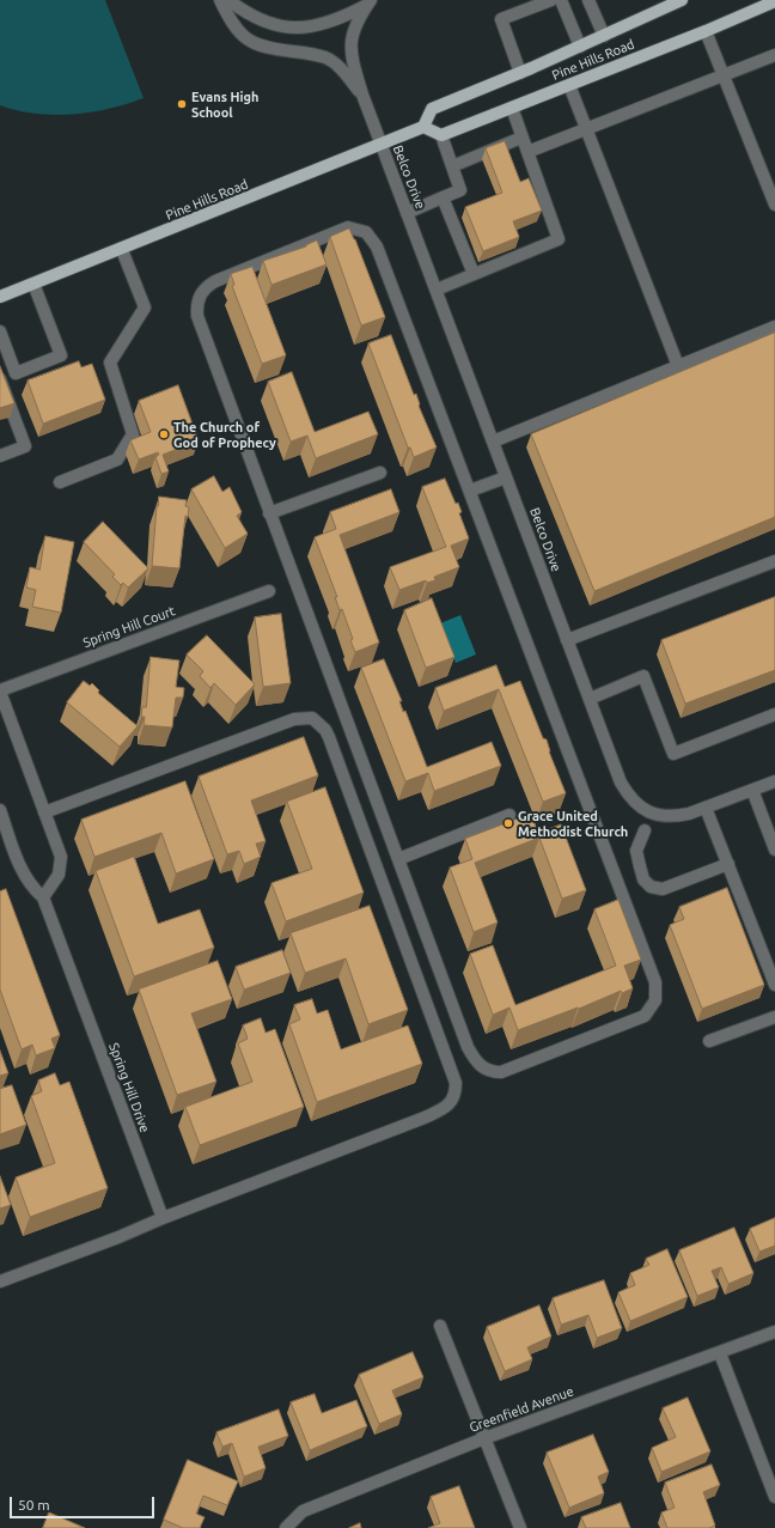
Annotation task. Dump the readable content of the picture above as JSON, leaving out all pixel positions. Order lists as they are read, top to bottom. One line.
{"streets":{"main road":["Pine Hills Road"],"street":["Belco Drive","Spring Hill Court","Spring Hill Drive","Greenfield Avenue"]},"crossings":[["Pine Hills Road","Belco Drive"]],"places":["Evans High School","The Church of God of Prophecy","Grace United Methodist Church"],"scale_bar":"50 m"}
